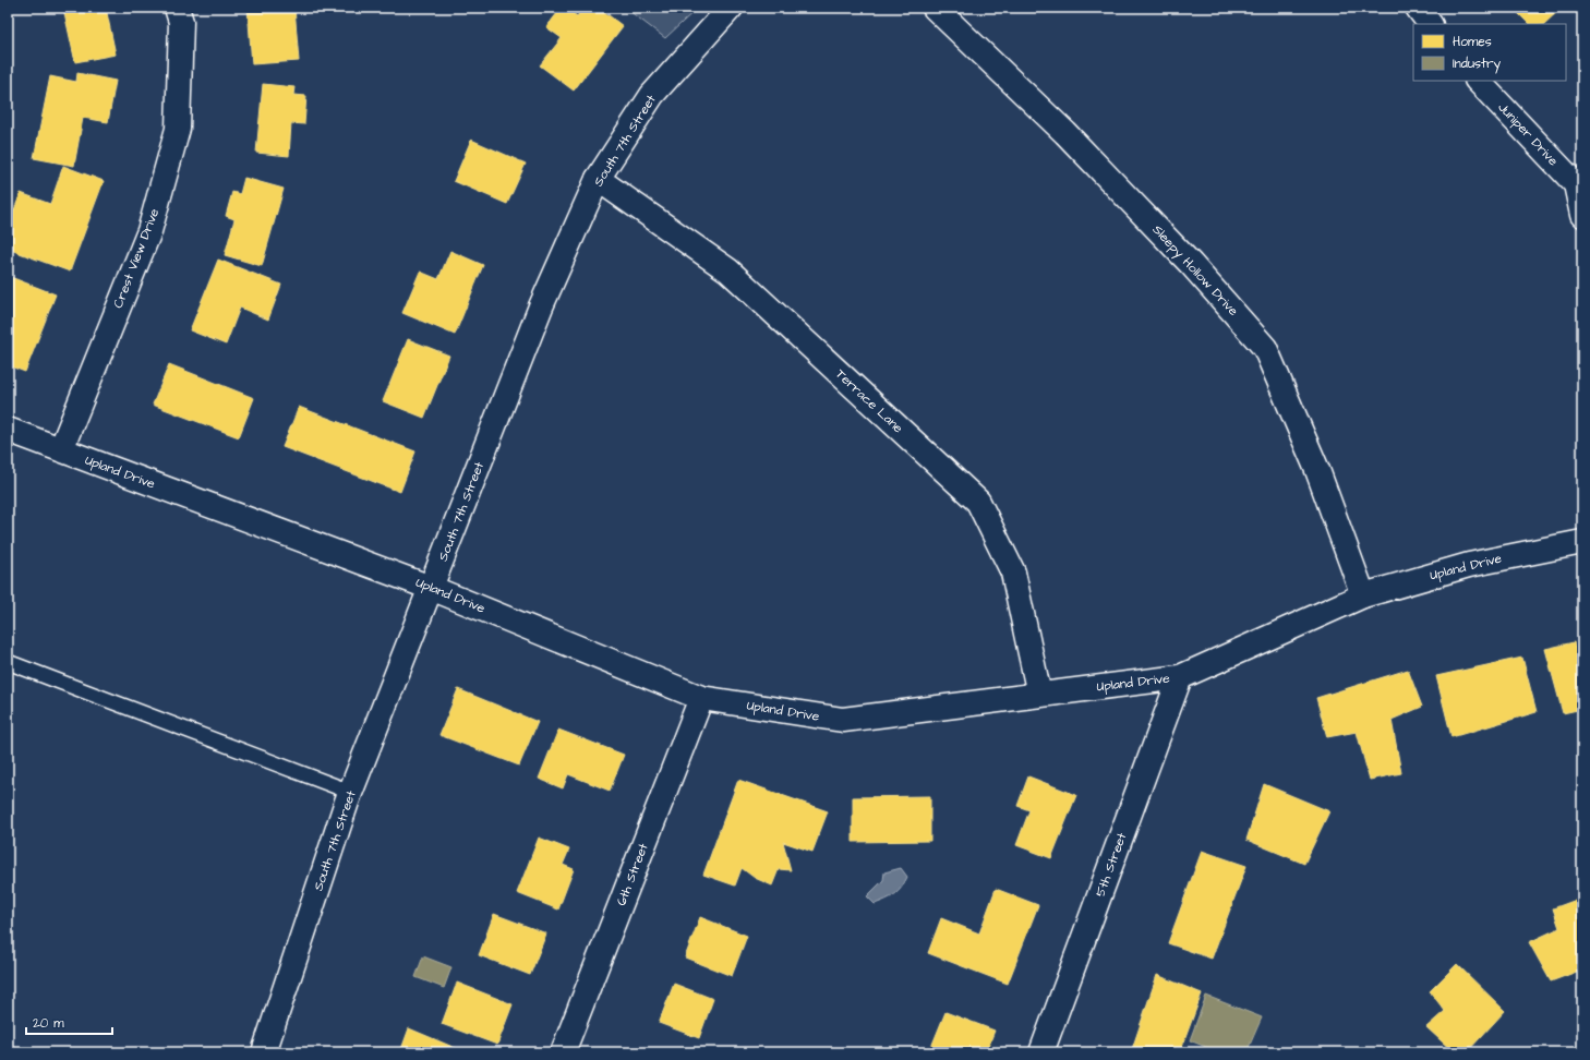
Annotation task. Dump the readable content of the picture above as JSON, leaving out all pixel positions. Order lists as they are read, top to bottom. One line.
{"streets":{"street":["Juniper Drive","South 7th Street","Crest View Drive","Sleepy Hollow Drive","Terrace Lane","Upland Drive","5th Street","6th Street"]},"crossings":[["South 7th Street","Terrace Lane"],["South 7th Street","Upland Drive"],["Crest View Drive","Upland Drive"],["Sleepy Hollow Drive","Upland Drive"],["Terrace Lane","Upland Drive"],["Upland Drive","5th Street"],["Upland Drive","6th Street"]],"legend":["Homes","Industry"],"scale_bar":"20 m"}
